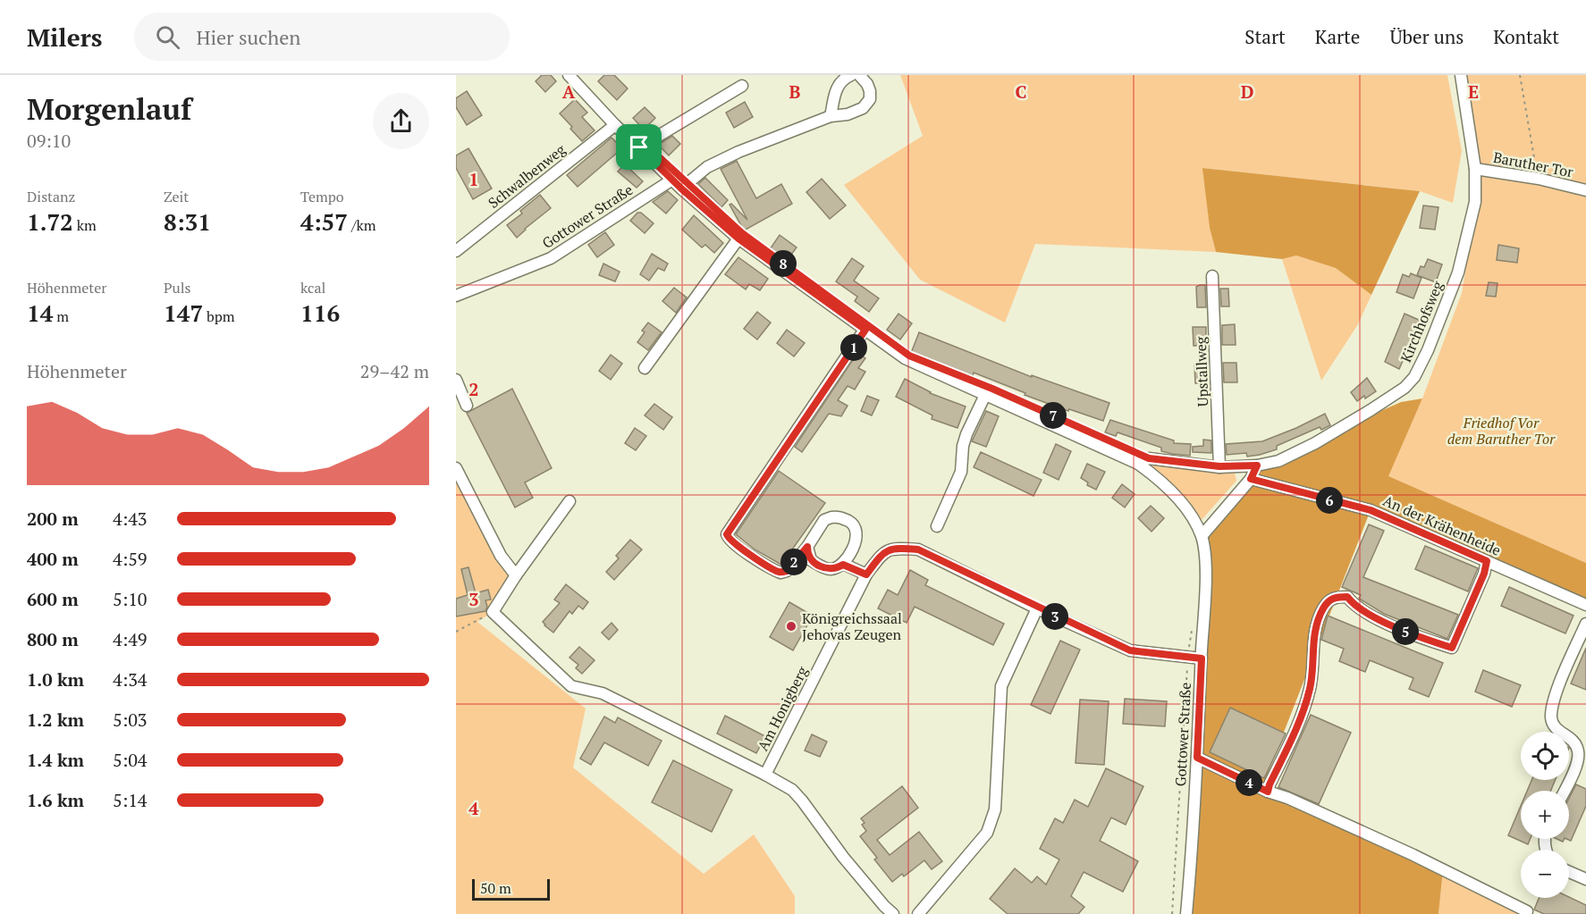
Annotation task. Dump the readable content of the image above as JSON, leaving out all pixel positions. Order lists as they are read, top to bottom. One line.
{"streets":{"street":["Baruther Tor","Schwalbenweg","Gottower Straße","Kirchhofsweg","Upstallweg","An der Krähenheide","Am Honigberg"]},"crossings":[["Baruther Tor","Kirchhofsweg"],["Schwalbenweg","Gottower Straße"],["Gottower Straße","Kirchhofsweg"],["Gottower Straße","Am Honigberg"],["Kirchhofsweg","Upstallweg"]],"parks":["Friedhof Vor dem Baruther Tor"],"places":["Königreichssaal Jehovas Zeugen"],"scale_bar":"50 m","page":{"header":"Milers","search":"Hier suchen","nav":["Start","Karte","Über uns","Kontakt"],"heading":["Morgenlauf","09:10"],"stats":[["Distanz","1.72 km"],["Zeit","8:31"],["Tempo","4:57 /km"],["Höhenmeter","14 m"],["Puls","147 bpm"],["kcal","116"]],"pins":["8","1","7","6","2","3","5","4"],"chart":["Höhenmeter","29–42 m"],"list":[{"name":"200 m","note":"4:43"},{"name":"400 m","note":"4:59"},{"name":"600 m","note":"5:10"},{"name":"800 m","note":"4:49"},{"name":"1.0 km","note":"4:34"},{"name":"1.2 km","note":"5:03"},{"name":"1.4 km","note":"5:04"},{"name":"1.6 km","note":"5:14"}],"map_buttons":["+","−"],"scale":"50 m"},"grid":{"columns":["A","B","C","D","E"],"rows":["1","2","3","4"]}}
